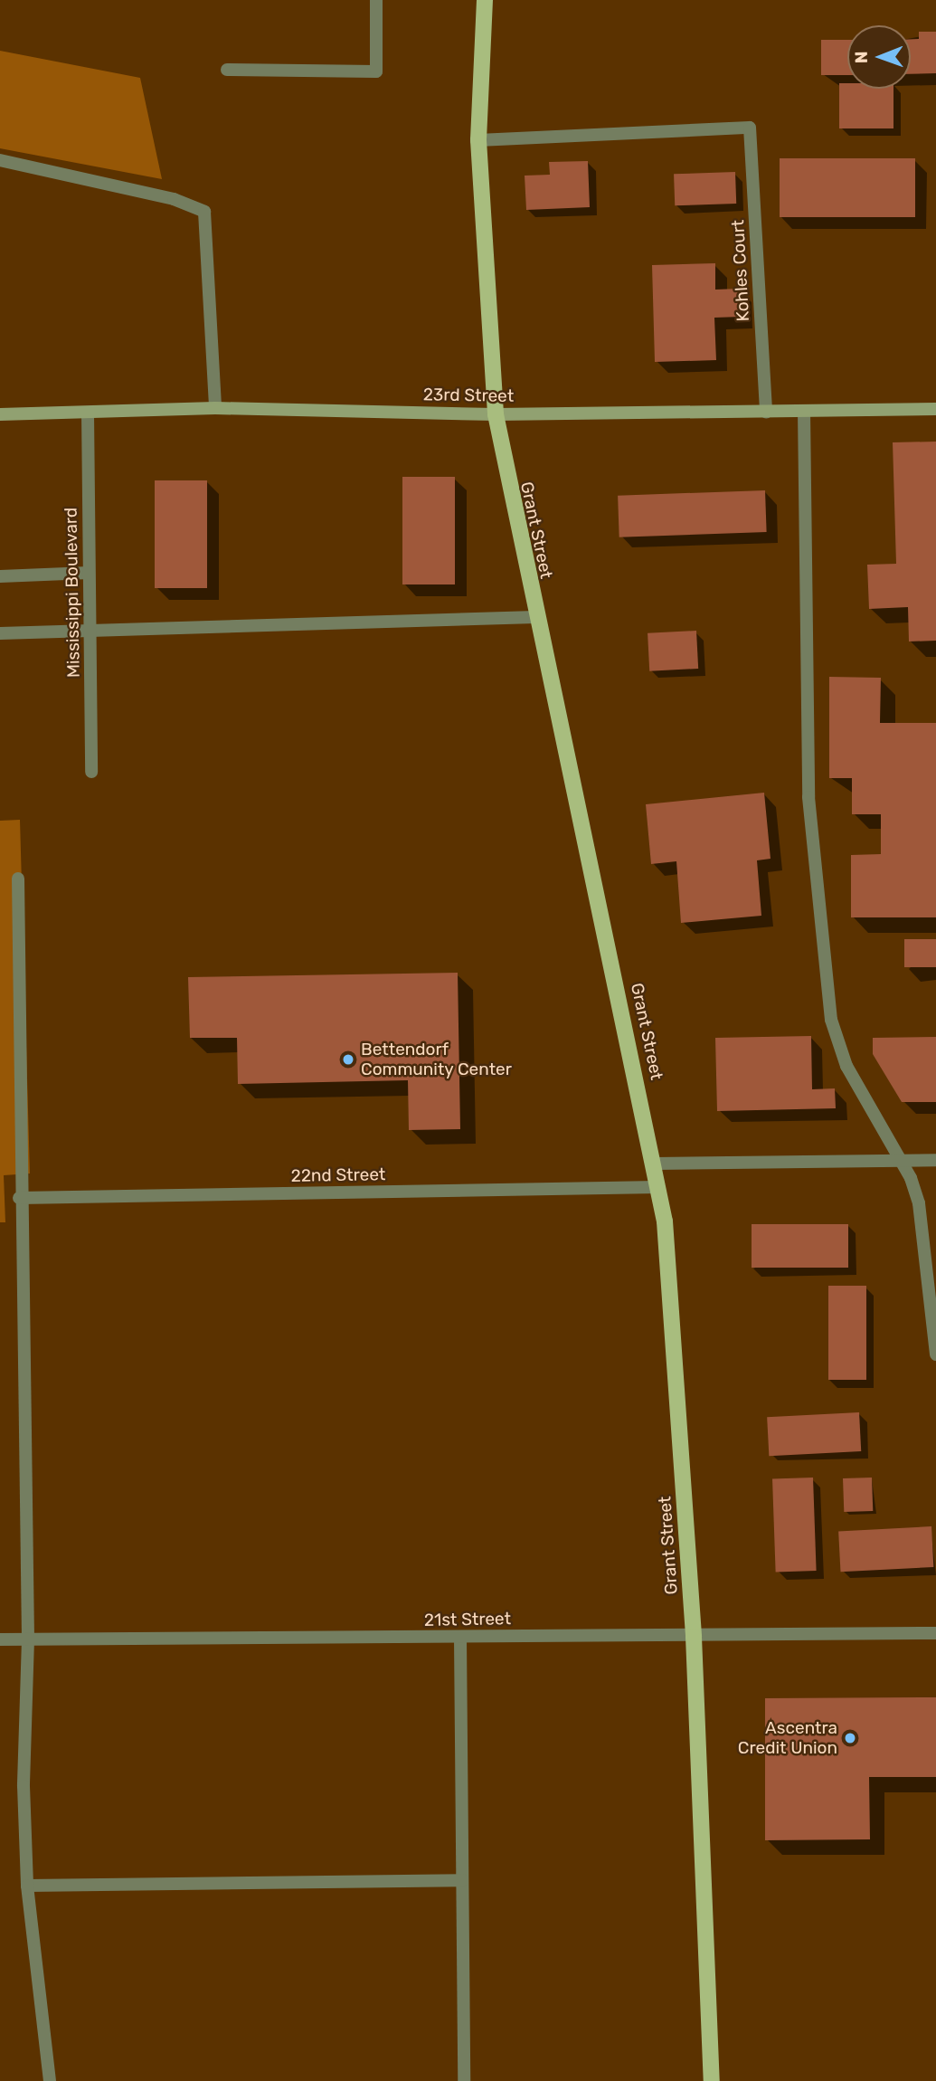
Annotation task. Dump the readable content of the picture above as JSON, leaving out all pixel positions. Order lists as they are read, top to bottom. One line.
{"streets":{"main road":["Grant Street"],"street":["Kohles Court","23rd Street","Mississippi Boulevard","22nd Street","21st Street"]},"crossings":[["Kohles Court","23rd Street"],["Kohles Court","Grant Street"],["23rd Street","Grant Street"],["23rd Street","Mississippi Boulevard"],["Grant Street","22nd Street"],["Grant Street","21st Street"]],"places":["Bettendorf Community Center","Ascentra Credit Union"],"north":"left"}
